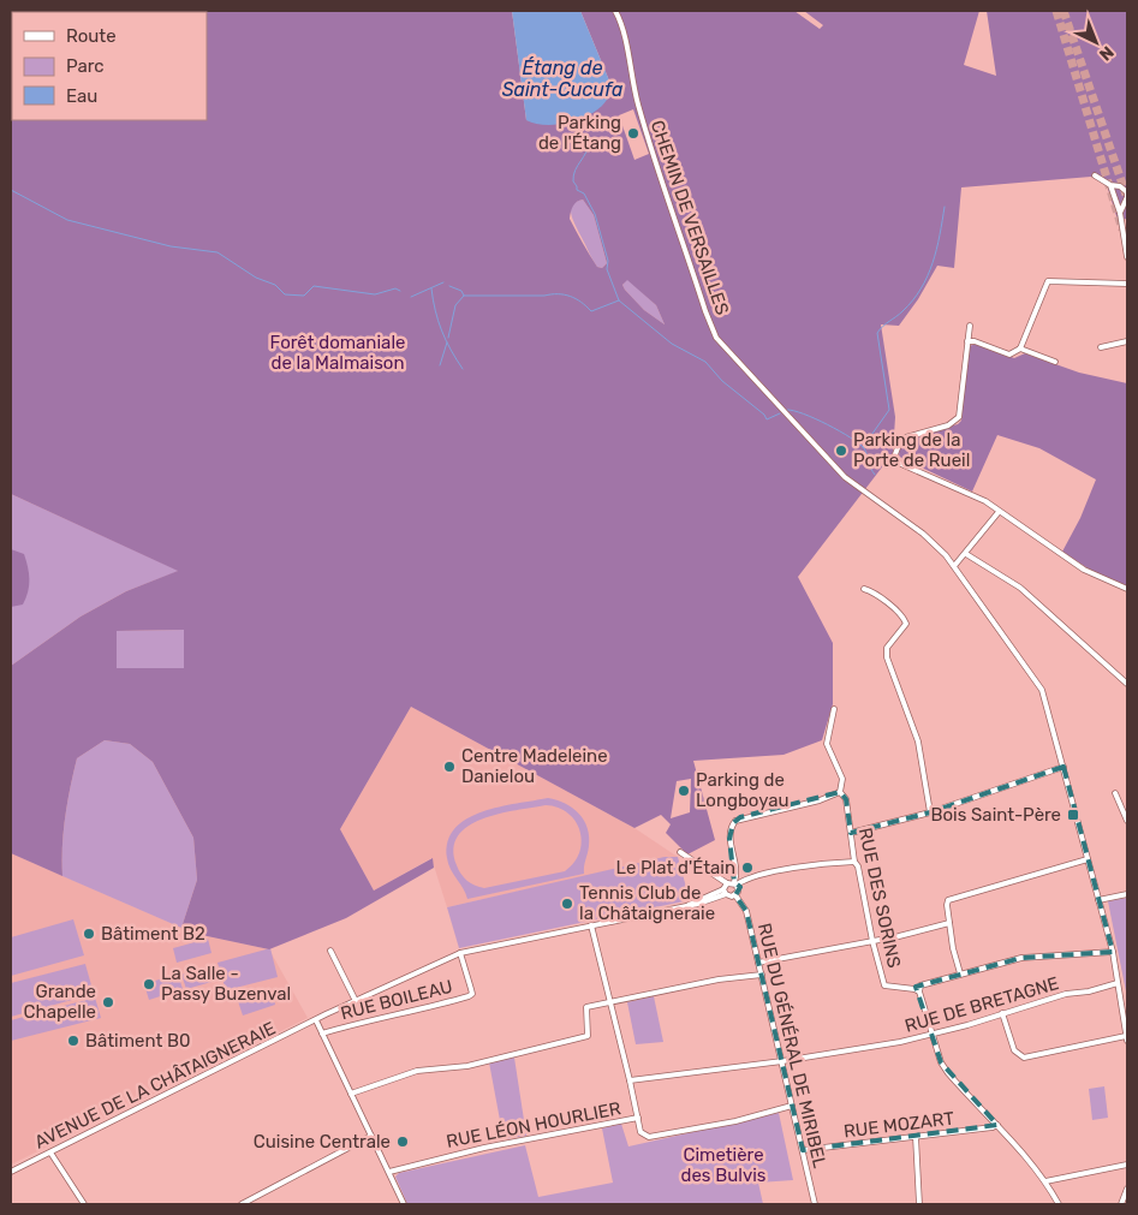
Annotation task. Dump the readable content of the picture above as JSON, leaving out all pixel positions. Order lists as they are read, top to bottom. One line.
{"streets":{"street":["CHEMIN DE VERSAILLES","RUE DES SORINS","RUE BOILEAU","RUE DE BRETAGNE","RUE DU GÉNÉRAL DE MIRIBEL","AVENUE DE LA CHÂTAIGNERAIE","RUE LÉON HOURLIER","RUE MOZART"]},"crossings":[["CHEMIN DE VERSAILLES","RUE DE BRETAGNE"],["RUE BOILEAU","AVENUE DE LA CHÂTAIGNERAIE"],["RUE DE BRETAGNE","RUE DU GÉNÉRAL DE MIRIBEL"],["RUE DE BRETAGNE","RUE LÉON HOURLIER"],["RUE DU GÉNÉRAL DE MIRIBEL","RUE LÉON HOURLIER"],["RUE DU GÉNÉRAL DE MIRIBEL","RUE MOZART"]],"water":["Étang de Saint-Cucufa"],"parks":["Forêt domaniale de la Malmaison","Cimetière des Bulvis"],"places":{"other":["Parking de l'Étang","Parking de la Porte de Rueil","Centre Madeleine Danielou","Parking de Longboyau","Le Plat d'Étain","Tennis Club de la Châtaigneraie","Bâtiment B2","La Salle - Passy Buzenval","Grande Chapelle","Bâtiment B0","Cuisine Centrale"],"transit":["Bois Saint-Père"]},"legend":["Route","Parc","Eau"],"north":"bottom right"}
